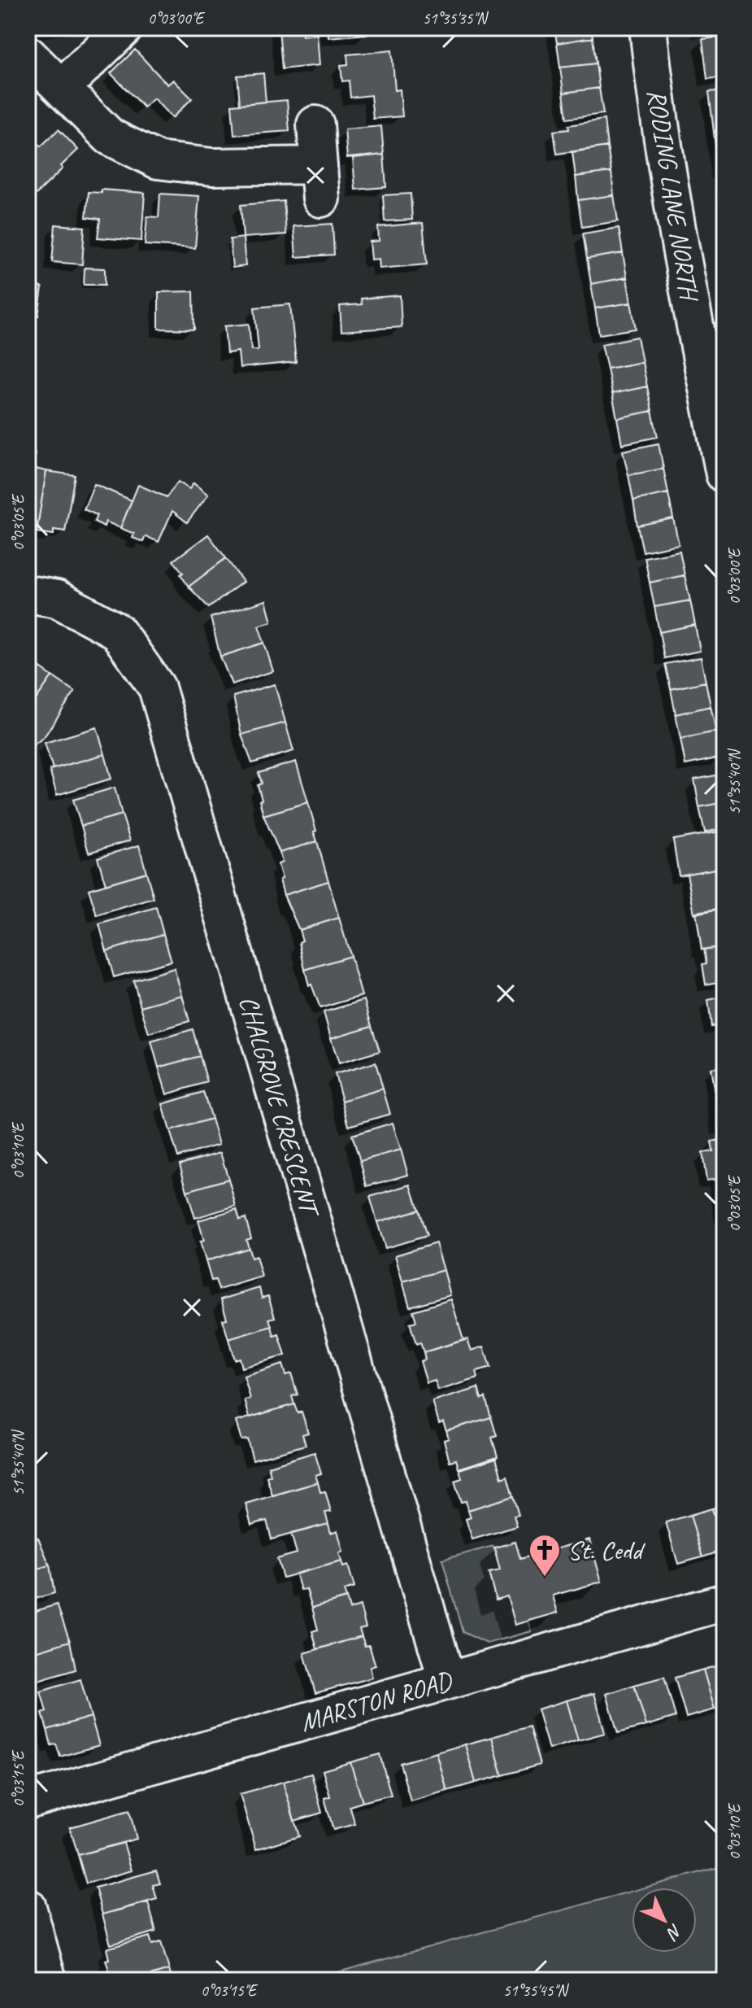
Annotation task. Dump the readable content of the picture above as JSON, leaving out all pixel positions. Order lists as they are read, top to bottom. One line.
{"streets":{"street":["RODING LANE NORTH","CHALGROVE CRESCENT","MARSTON ROAD"]},"crossings":[["CHALGROVE CRESCENT","MARSTON ROAD"]],"places":{"church":["St. Cedd"]},"north":"bottom right","coordinates":["0°03'00\"E","51°35'35\"N","0°03'05\"E","51°35'40\"N","0°03'10\"E","0°03'15\"E","51°35'45\"N"]}
